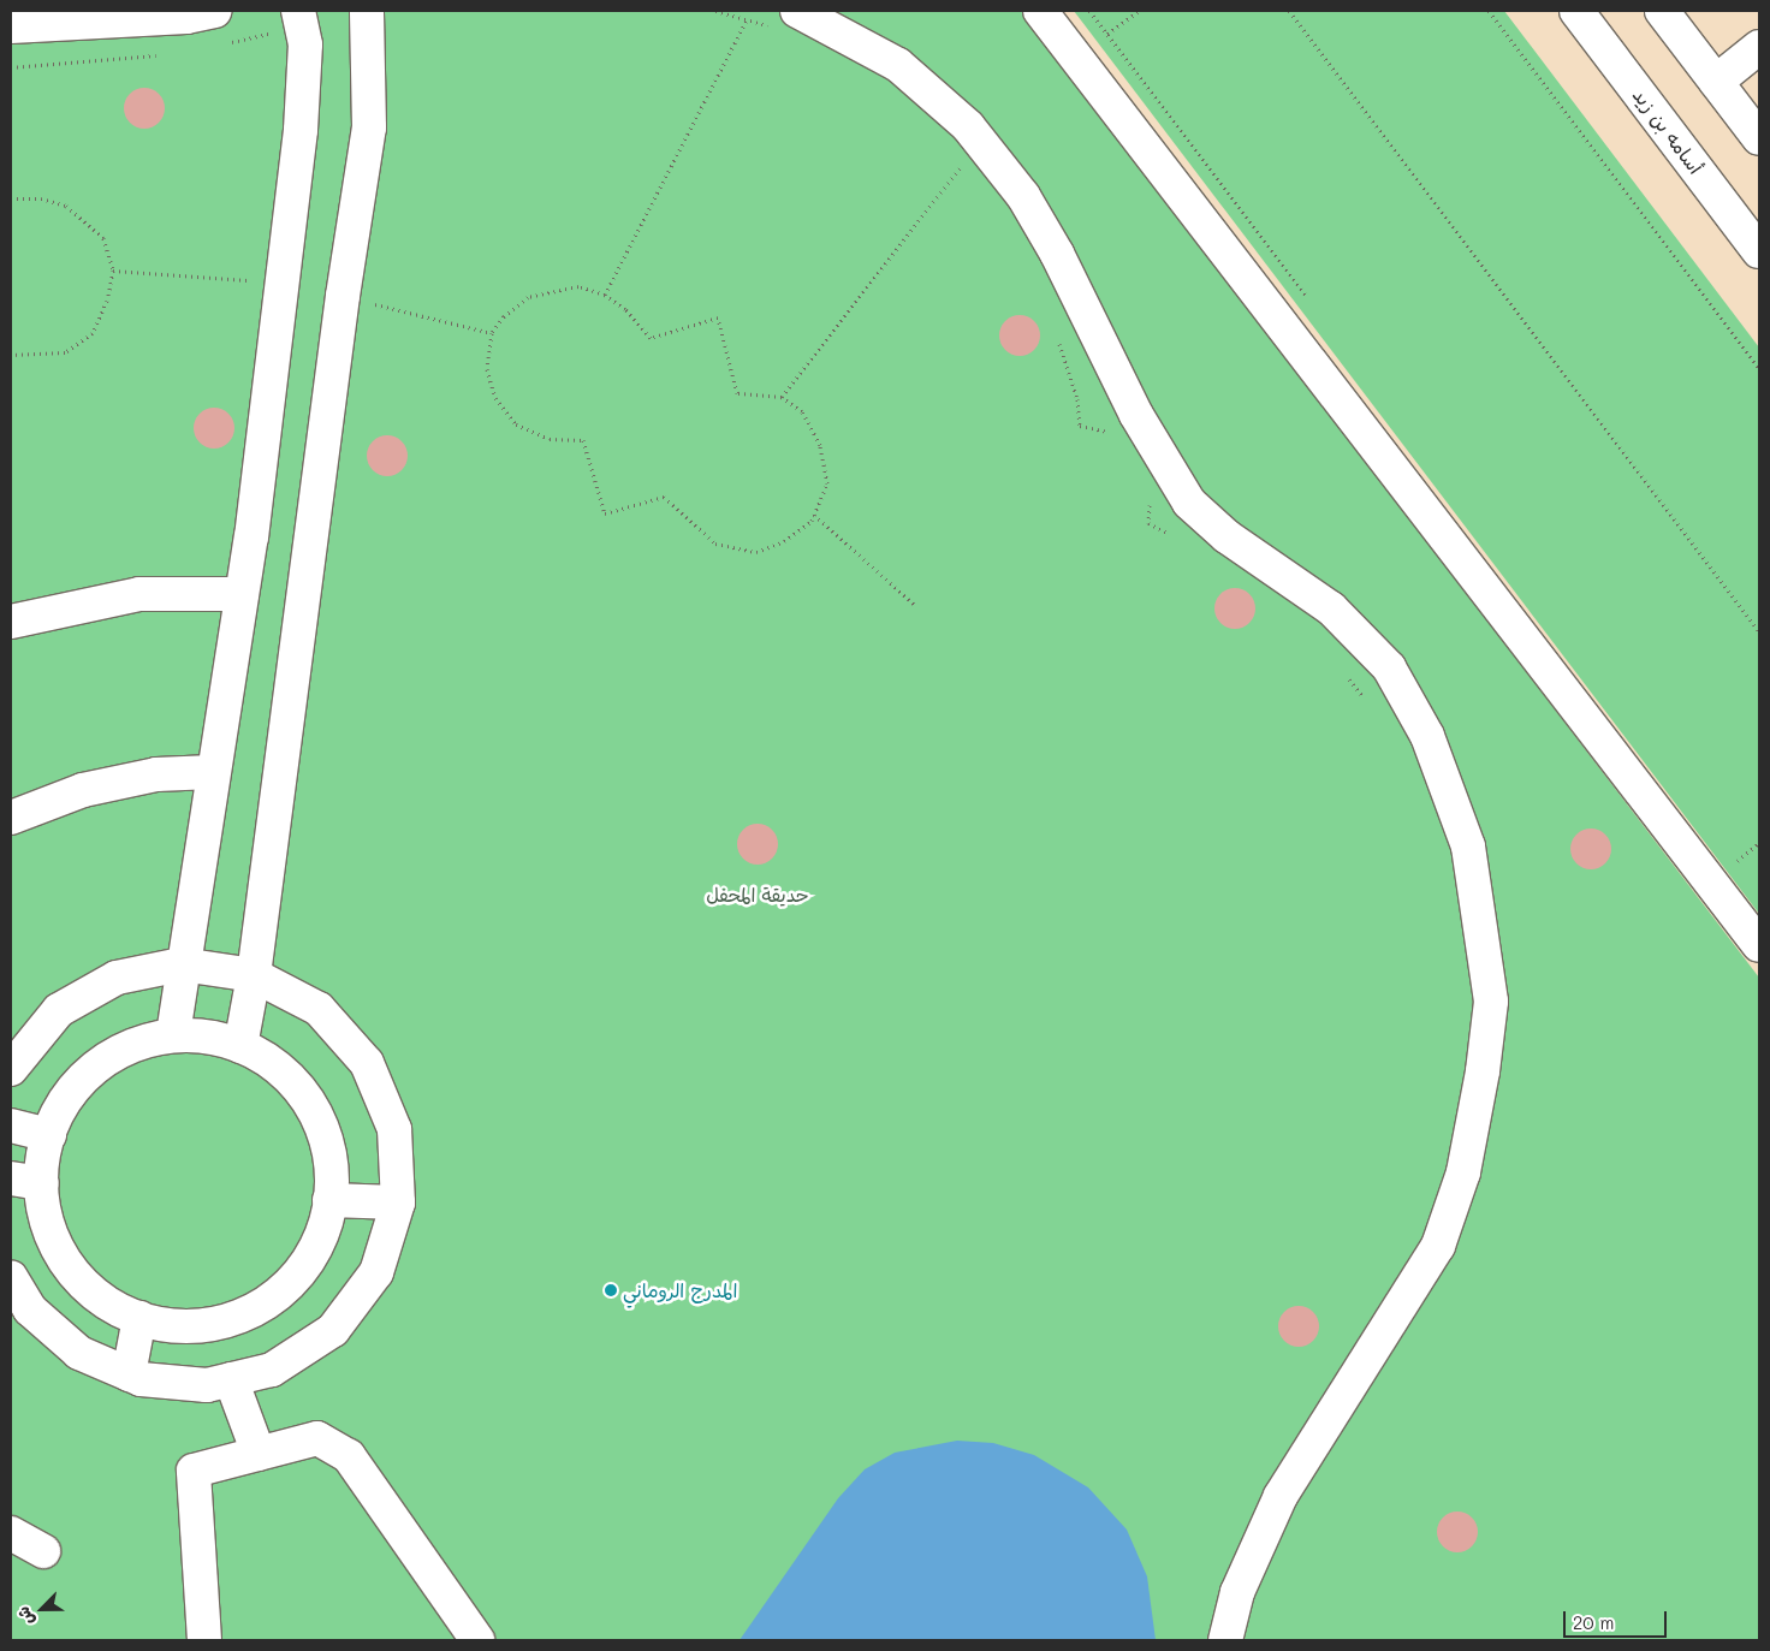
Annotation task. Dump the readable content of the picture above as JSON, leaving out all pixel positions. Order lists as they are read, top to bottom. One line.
{"streets":{"street":["أسامه بن زيد"]},"parks":["حديقة المحفل"],"places":["المدرج الروماني"],"scale_bar":"20 m","north":"bottom left"}
